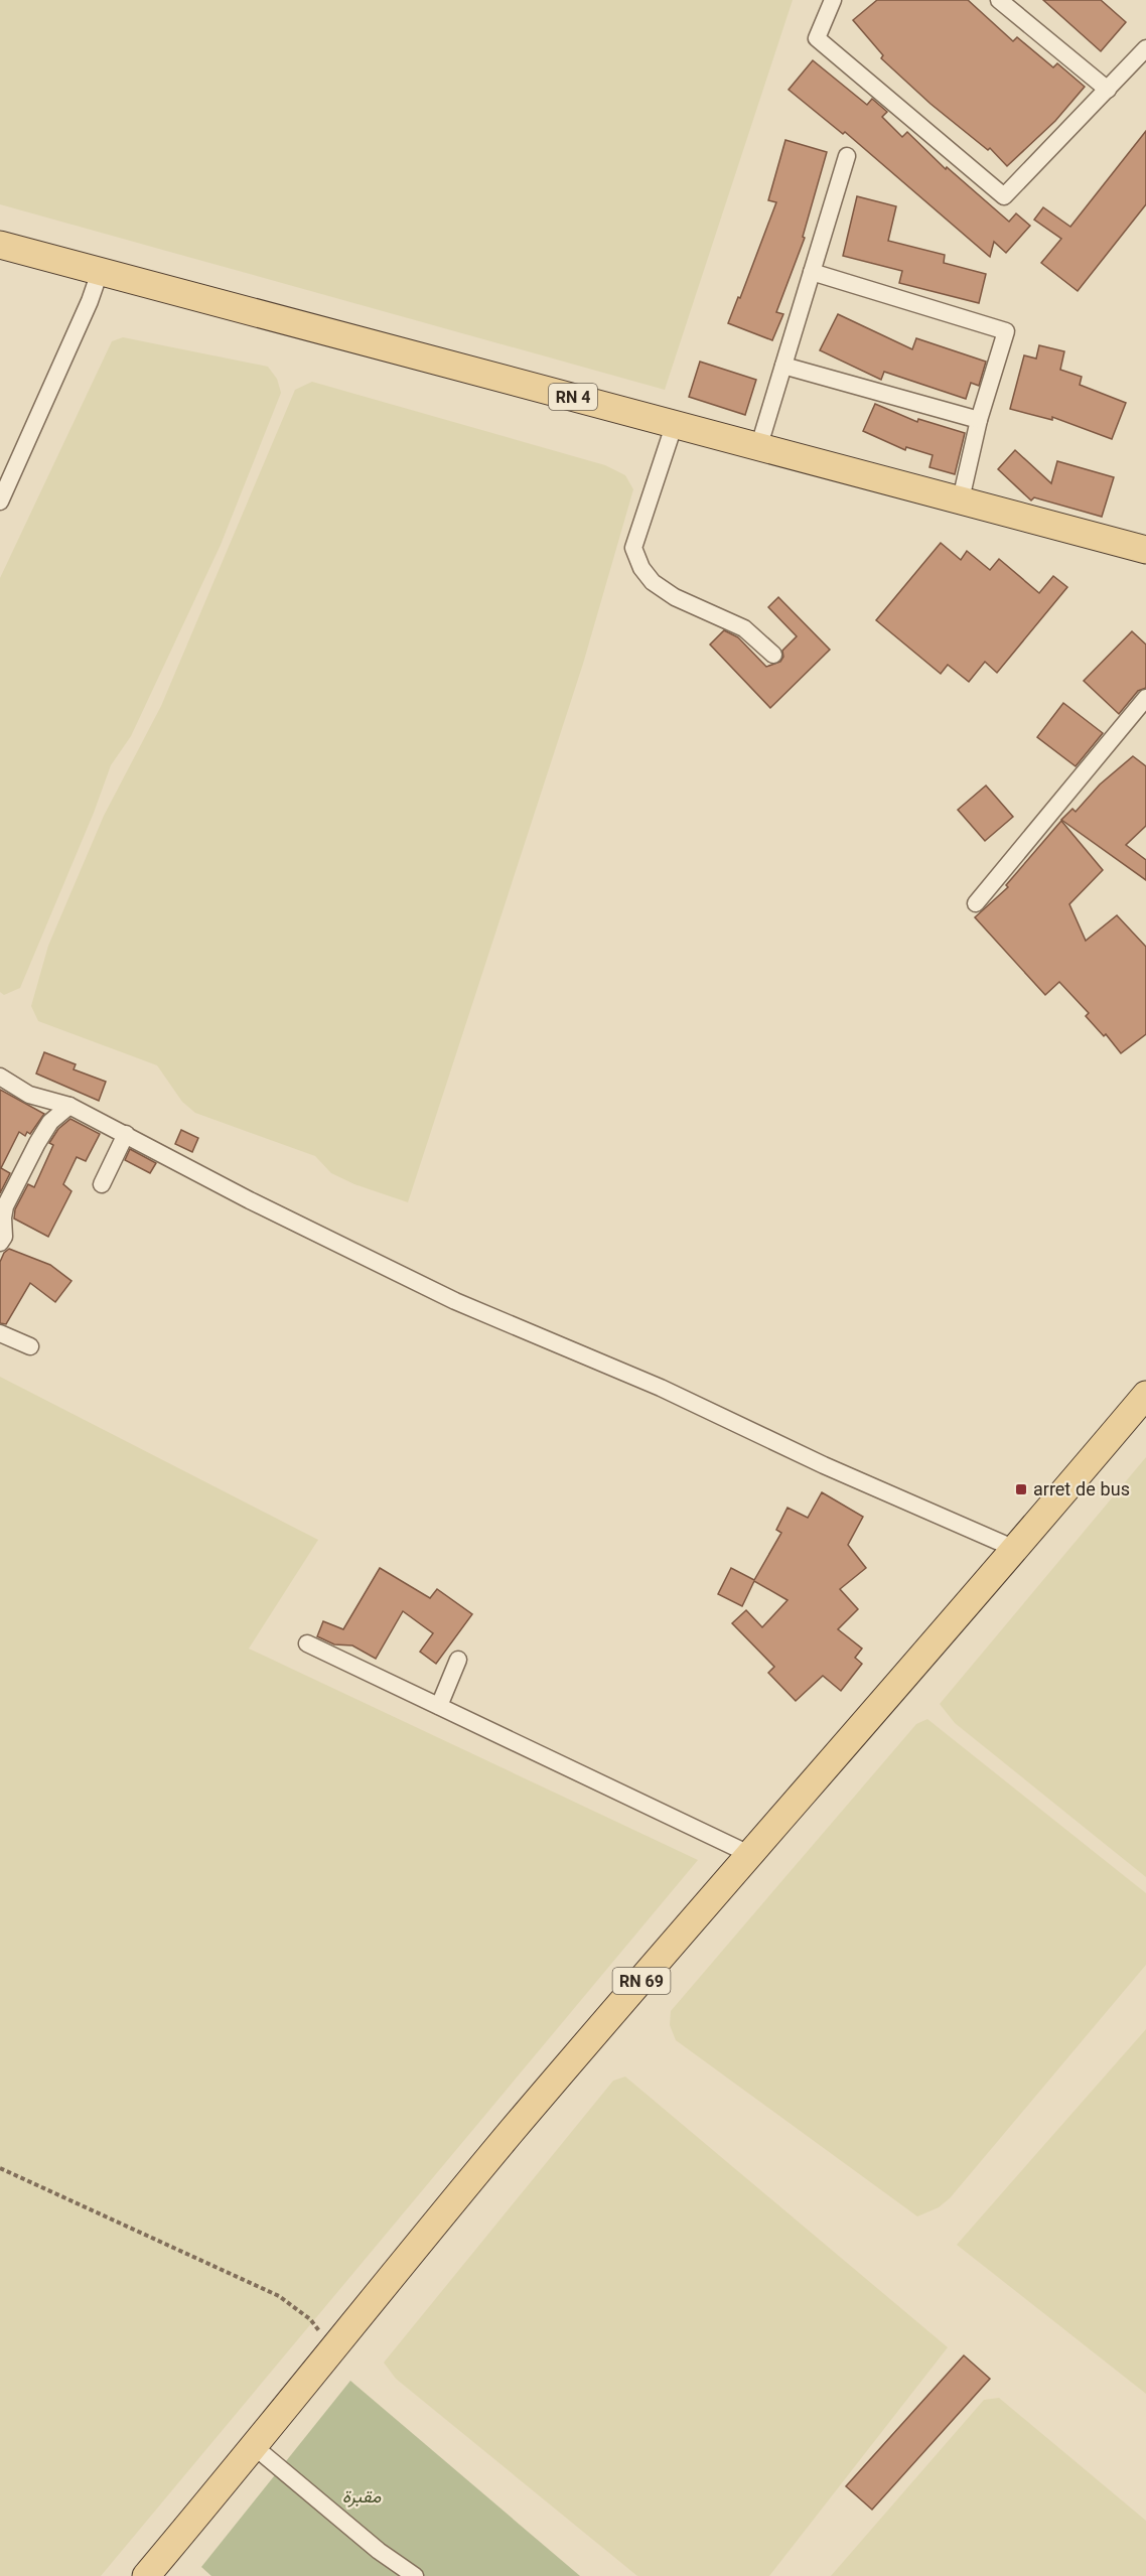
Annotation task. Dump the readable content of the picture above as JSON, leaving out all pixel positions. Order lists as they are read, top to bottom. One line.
{"streets":{"main road":["RN 4","RN 69"]},"parks":["مقبرة"],"places":{"transit":["arret de bus"]}}
